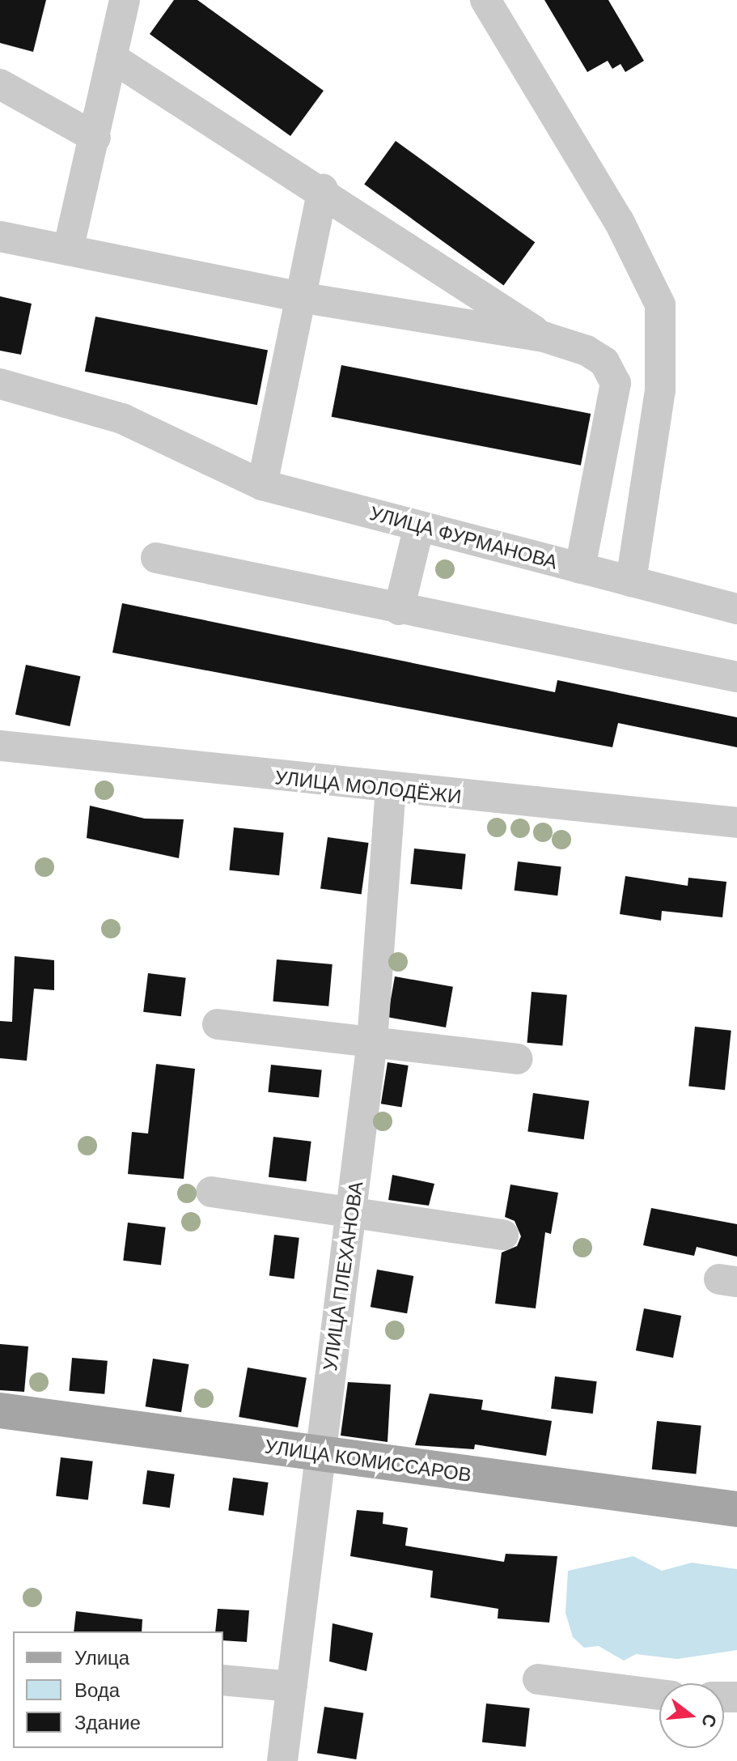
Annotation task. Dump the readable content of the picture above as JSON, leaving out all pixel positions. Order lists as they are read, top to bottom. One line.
{"streets":{"main road":["УЛИЦА КОМИССАРОВ"],"street":["УЛИЦА ФУРМАНОВА","УЛИЦА МОЛОДЁЖИ","УЛИЦА ПЛЕХАНОВА"]},"crossings":[["УЛИЦА МОЛОДЁЖИ","УЛИЦА ПЛЕХАНОВА"],["УЛИЦА ПЛЕХАНОВА","УЛИЦА КОМИССАРОВ"]],"legend":["Улица","Вода","Здание"],"north":"right"}
